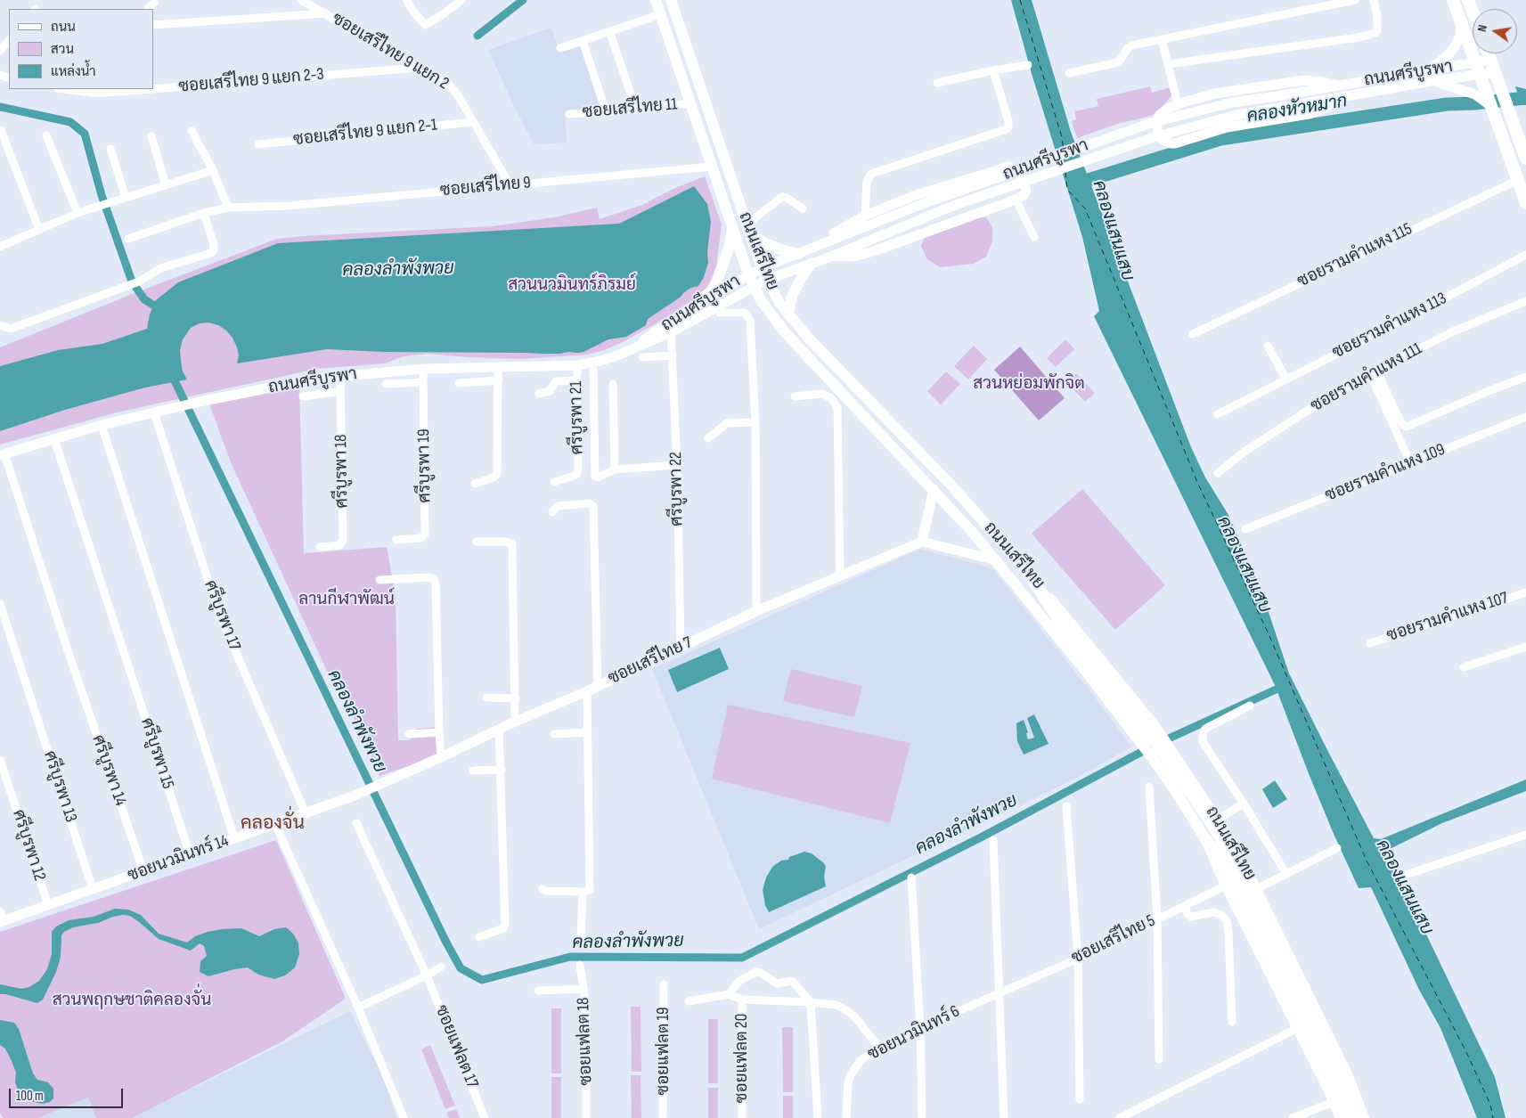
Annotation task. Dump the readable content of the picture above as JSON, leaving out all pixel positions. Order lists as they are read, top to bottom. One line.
{"streets":{"main road":["ถนนเสรีไทย"],"street":["ซอยเสรีไทย 9 แยก 2","ถนนศรีบูรพา","ซอยเสรีไทย 9 แยก 2-3","ซอยเสรีไทย 11","ซอยเสรีไทย 9 แยก 2-1","ซอยเสรีไทย 9","ซอยรามคำแหง 115","ซอยรามคำแหง 113","ซอยรามคำแหง 111","ศรีบูรพา 21","ศรีบูรพา 19","ศรีบูรพา 18","ซอยรามคำแหง 109","ศรีบูรพา 22","ศรีบูรพา 17","ซอยรามคำแหง 107","ซอยเสรีไทย 7","ศรีบูรพา 15","ศรีบูรพา 14","ศรีบูรพา 13","ศรีบูรพา 12","ซอยนวมินทร์ 14","ซอยเสรีไทย 5","ซอยนวมินทร์ 6","ซอยแฟลต 18","ซอยแฟลต 17","ซอยแฟลต 19","ซอยแฟลต 20"]},"crossings":[["ซอยเสรีไทย 9 แยก 2","ซอยเสรีไทย 9 แยก 2-3"],["ซอยเสรีไทย 9 แยก 2","ซอยเสรีไทย 9 แยก 2-1"],["ซอยเสรีไทย 9 แยก 2","ซอยเสรีไทย 9"],["ถนนศรีบูรพา","ถนนเสรีไทย"],["ถนนศรีบูรพา","ศรีบูรพา 21"],["ถนนศรีบูรพา","ศรีบูรพา 19"],["ถนนศรีบูรพา","ศรีบูรพา 18"],["ถนนศรีบูรพา","ศรีบูรพา 22"],["ถนนศรีบูรพา","ศรีบูรพา 17"],["ถนนศรีบูรพา","ศรีบูรพา 15"],["ถนนศรีบูรพา","ศรีบูรพา 14"],["ซอยเสรีไทย 11","ถนนเสรีไทย"],["ซอยเสรีไทย 9","ถนนเสรีไทย"],["ถนนเสรีไทย","ซอยเสรีไทย 5"],["ศรีบูรพา 22","ซอยเสรีไทย 7"],["ศรีบูรพา 17","ซอยนวมินทร์ 14"],["ซอยเสรีไทย 7","ซอยนวมินทร์ 14"],["ศรีบูรพา 15","ซอยนวมินทร์ 14"],["ศรีบูรพา 14","ซอยนวมินทร์ 14"],["ศรีบูรพา 13","ซอยนวมินทร์ 14"],["ศรีบูรพา 12","ซอยนวมินทร์ 14"],["ซอยเสรีไทย 5","ซอยนวมินทร์ 6"]],"districts":["คลองจั่น"],"water":["คลองหัวหมาก","คลองแสนแสบ","คลองลำพังพวย"],"parks":["สวนนวมินทร์ภิรมย์","สวนหย่อมพักจิต","ลานกีฬาพัฒน์","สวนพฤกษชาติคลองจั่น"],"legend":["ถนน","สวน","แหล่งน้ำ"],"scale_bar":"100 m","north":"left"}
